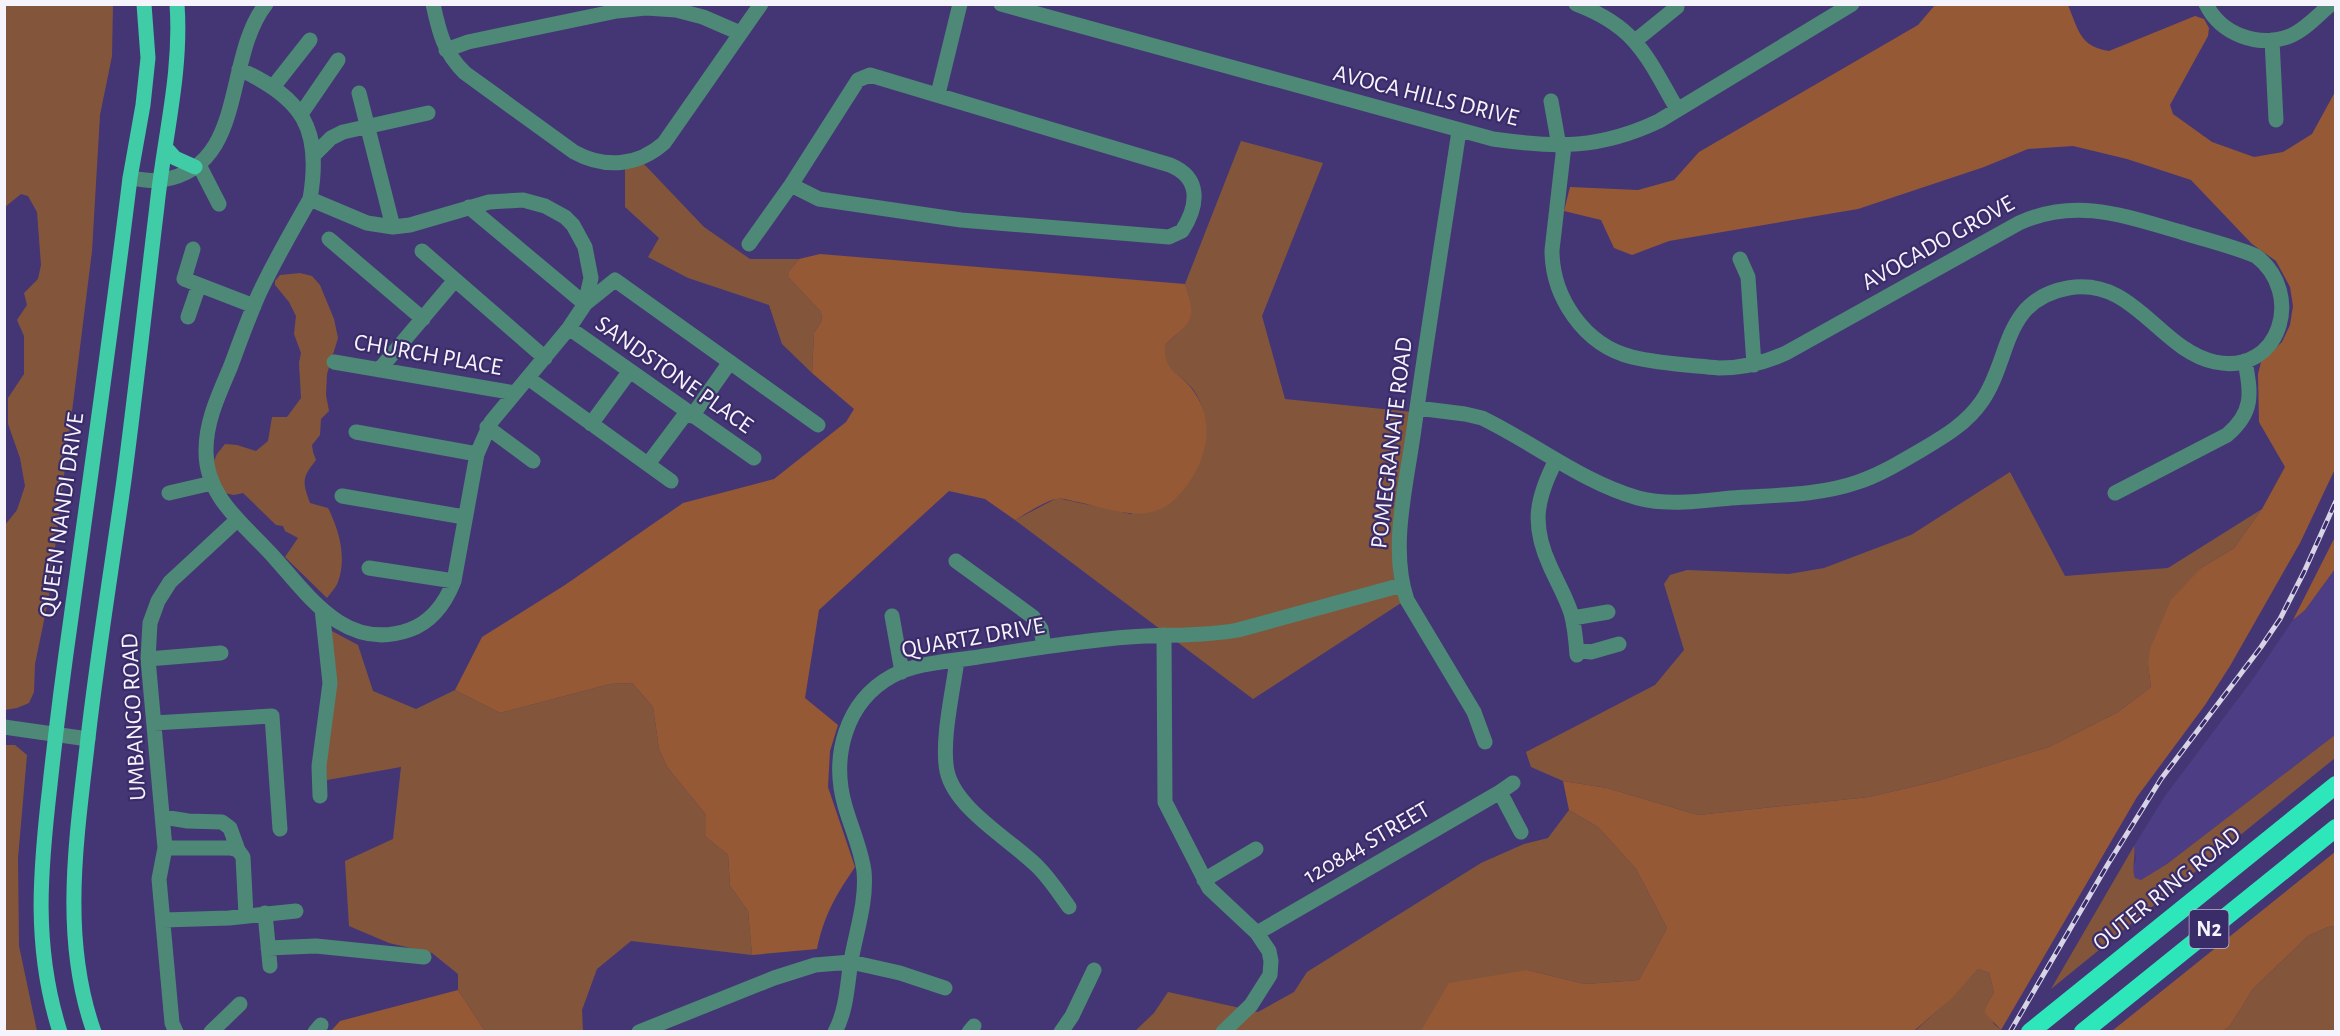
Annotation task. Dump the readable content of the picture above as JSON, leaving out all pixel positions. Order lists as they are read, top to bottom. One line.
{"streets":{"highway":["OUTER RING ROAD","N2"],"main road":["QUEEN NANDI DRIVE"],"street":["AVOCA HILLS DRIVE","AVOCADO GROVE","CHURCH PLACE","SANDSTONE PLACE","POMEGRANATE ROAD","QUARTZ DRIVE","UMBANGO ROAD","120844 STREET"]},"crossings":[["AVOCA HILLS DRIVE","AVOCADO GROVE"],["AVOCA HILLS DRIVE","POMEGRANATE ROAD"],["POMEGRANATE ROAD","QUARTZ DRIVE"]]}
